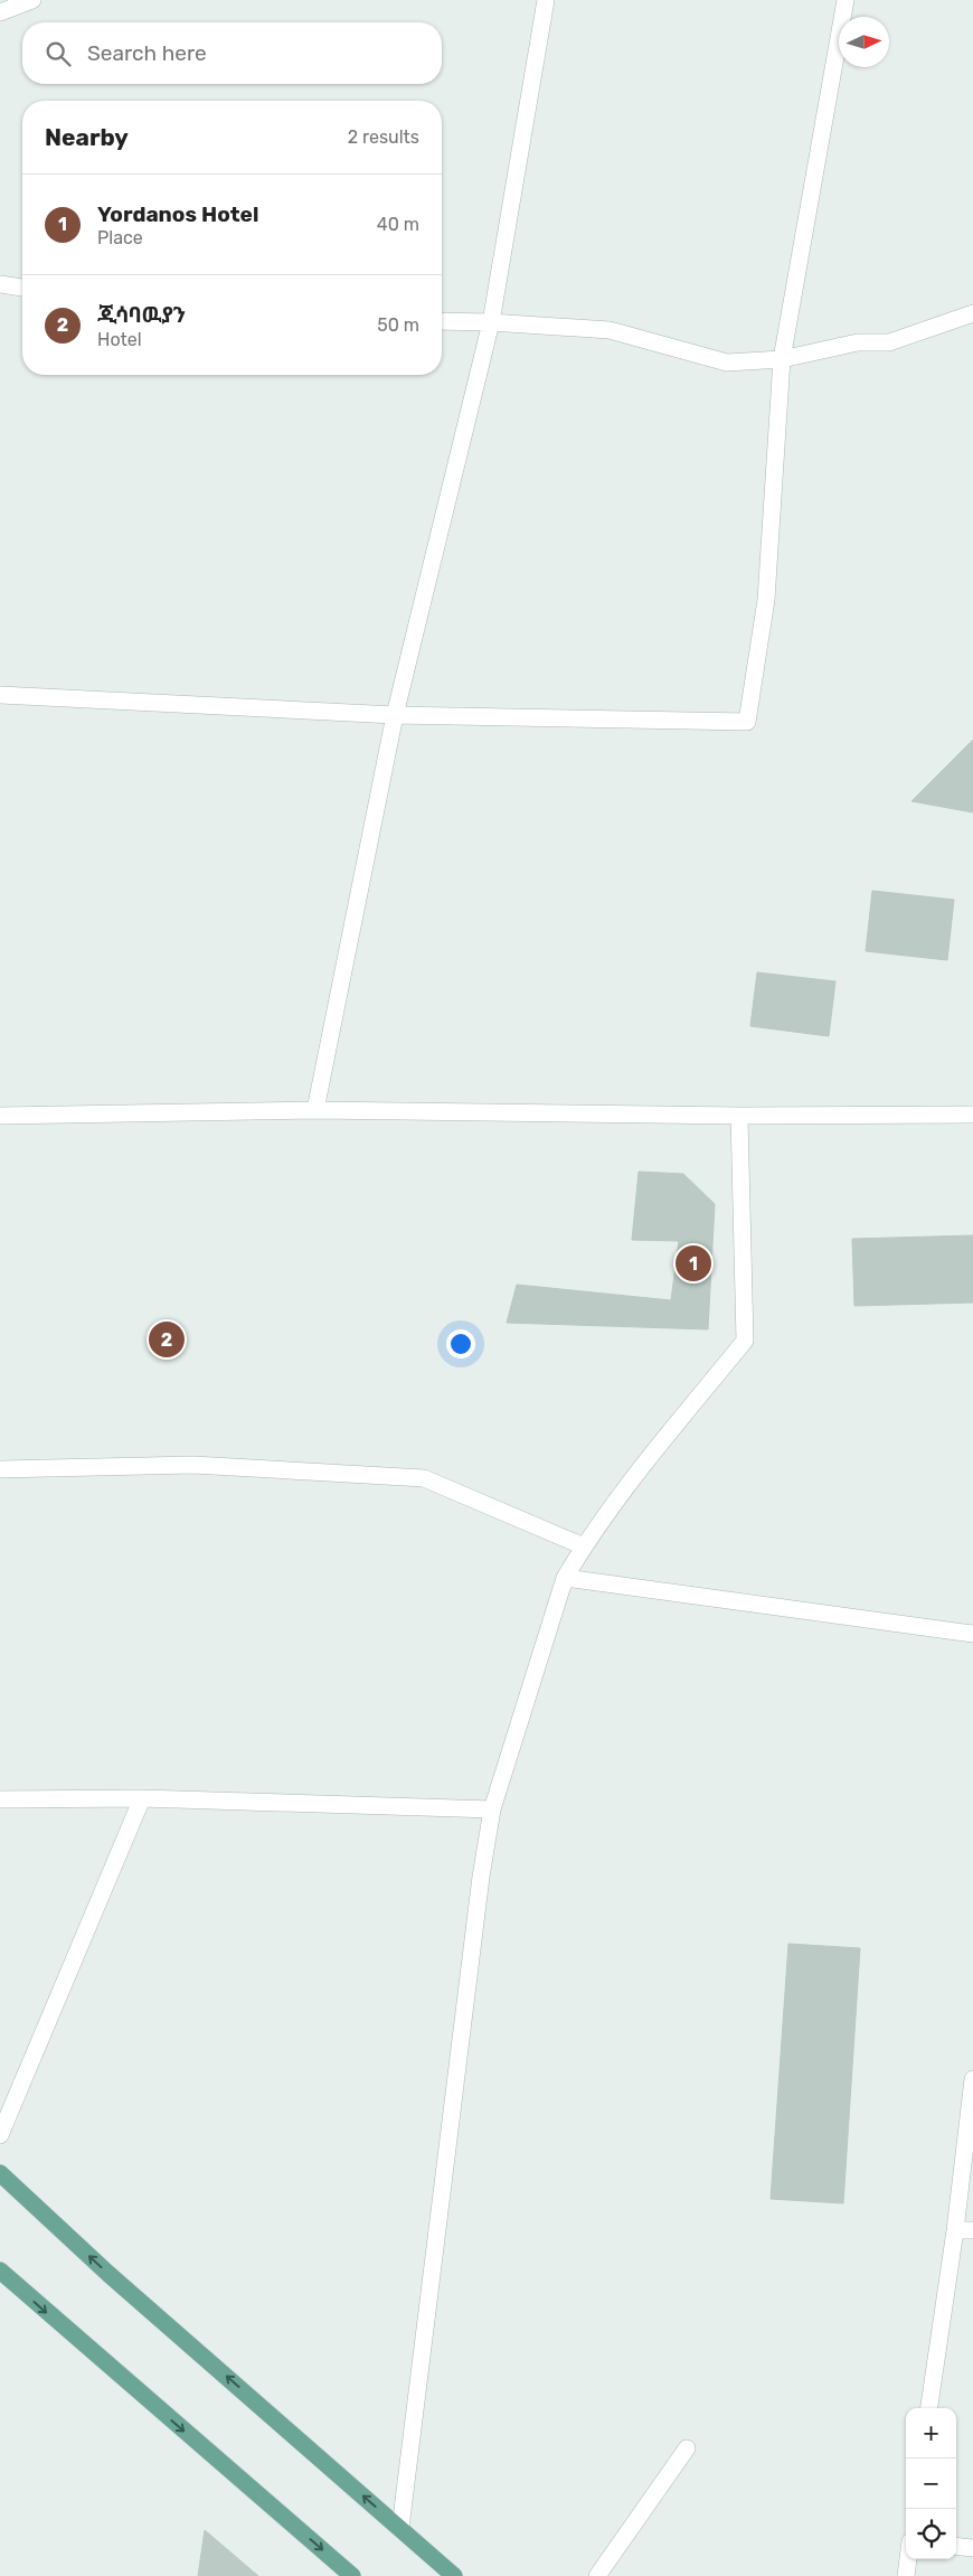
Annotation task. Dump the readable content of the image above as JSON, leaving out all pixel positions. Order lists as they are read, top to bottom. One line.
{"north":"right","page":{"search":"Search here","heading":["Nearby","2 results"],"list":[{"mark":"1","name":"Yordanos Hotel","note":"Place","value":"40 m"},{"mark":"2","name":"ጂሳባዉያን","note":"Hotel","value":"50 m"}],"pins":["1","2"],"map_buttons":["+","−"]}}
